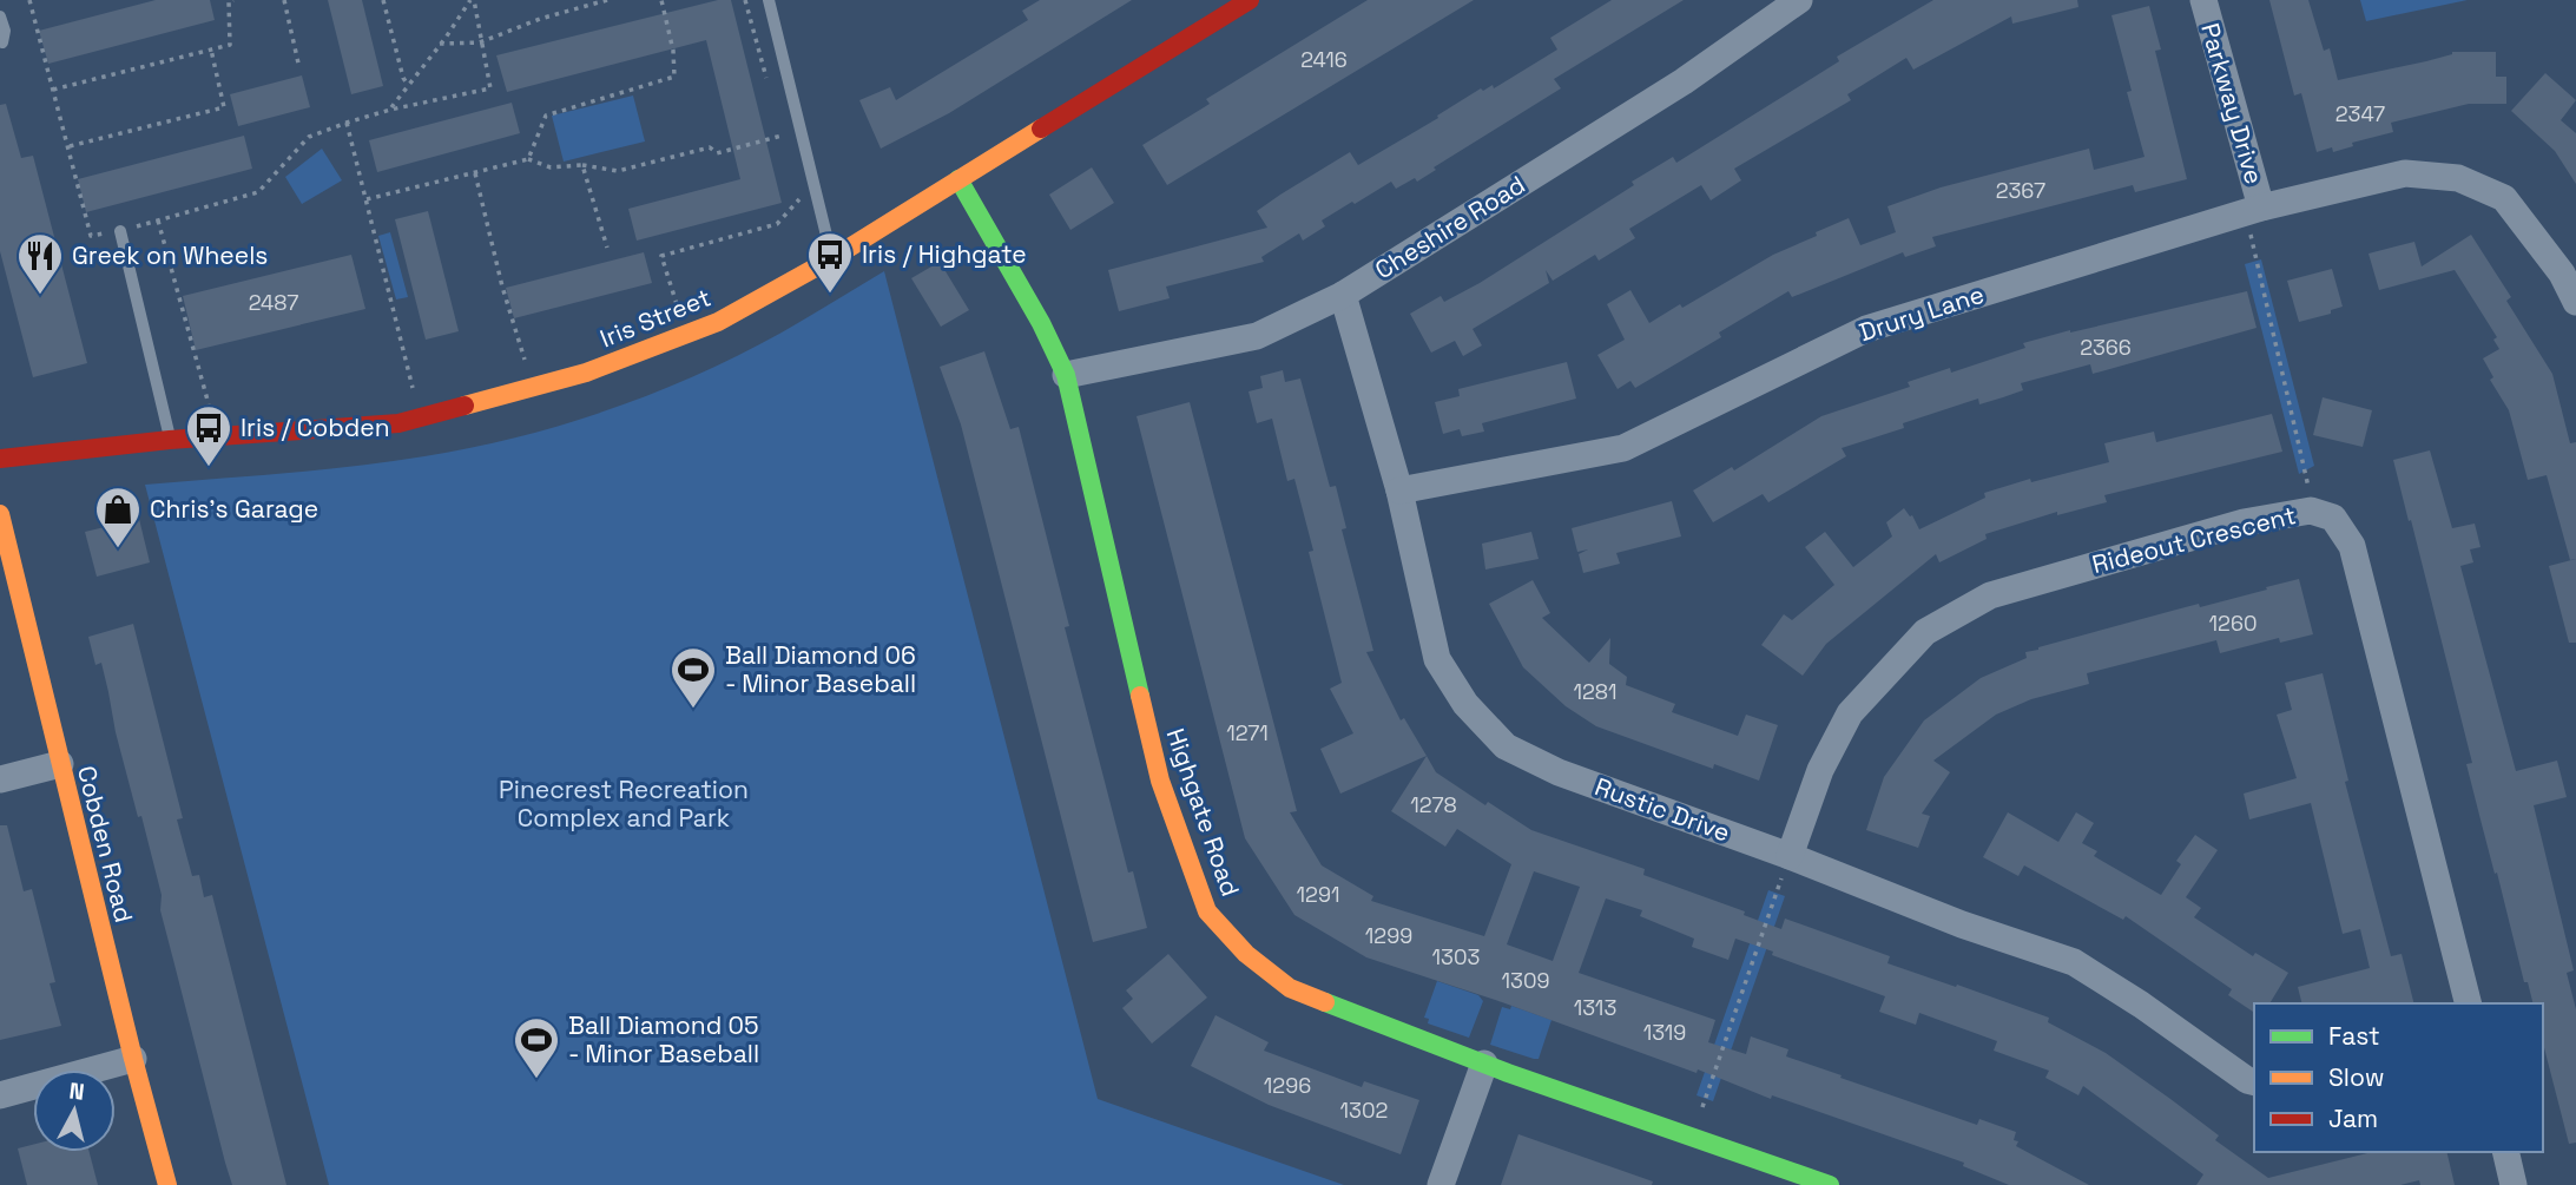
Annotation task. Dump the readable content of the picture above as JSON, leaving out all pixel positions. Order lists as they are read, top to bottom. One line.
{"streets":{"street":["Parkway Drive","Cheshire Road","Drury Lane","Iris Street","Rideout Crescent","Rustic Drive","Highgate Road","Cobden Road"]},"crossings":[["Parkway Drive","Drury Lane"],["Cheshire Road","Rustic Drive"],["Cheshire Road","Highgate Road"],["Drury Lane","Rustic Drive"],["Iris Street","Highgate Road"],["Rideout Crescent","Rustic Drive"]],"parks":["Pinecrest Recreation Complex and Park"],"places":{"bus stop":["Iris / Highgate","Iris / Cobden"],"restaurant":["Greek on Wheels"],"shop":["Chris's Garage"],"sports":["Ball Diamond 06 - Minor Baseball","Ball Diamond 05 - Minor Baseball"]},"house_numbers":["2416","2347","2367","2487","2366","1260","1281","1271","1278","1291","1299","1303","1309","1313","1319","1296","1302"],"legend":["Fast","Slow","Jam"],"north":"top"}
